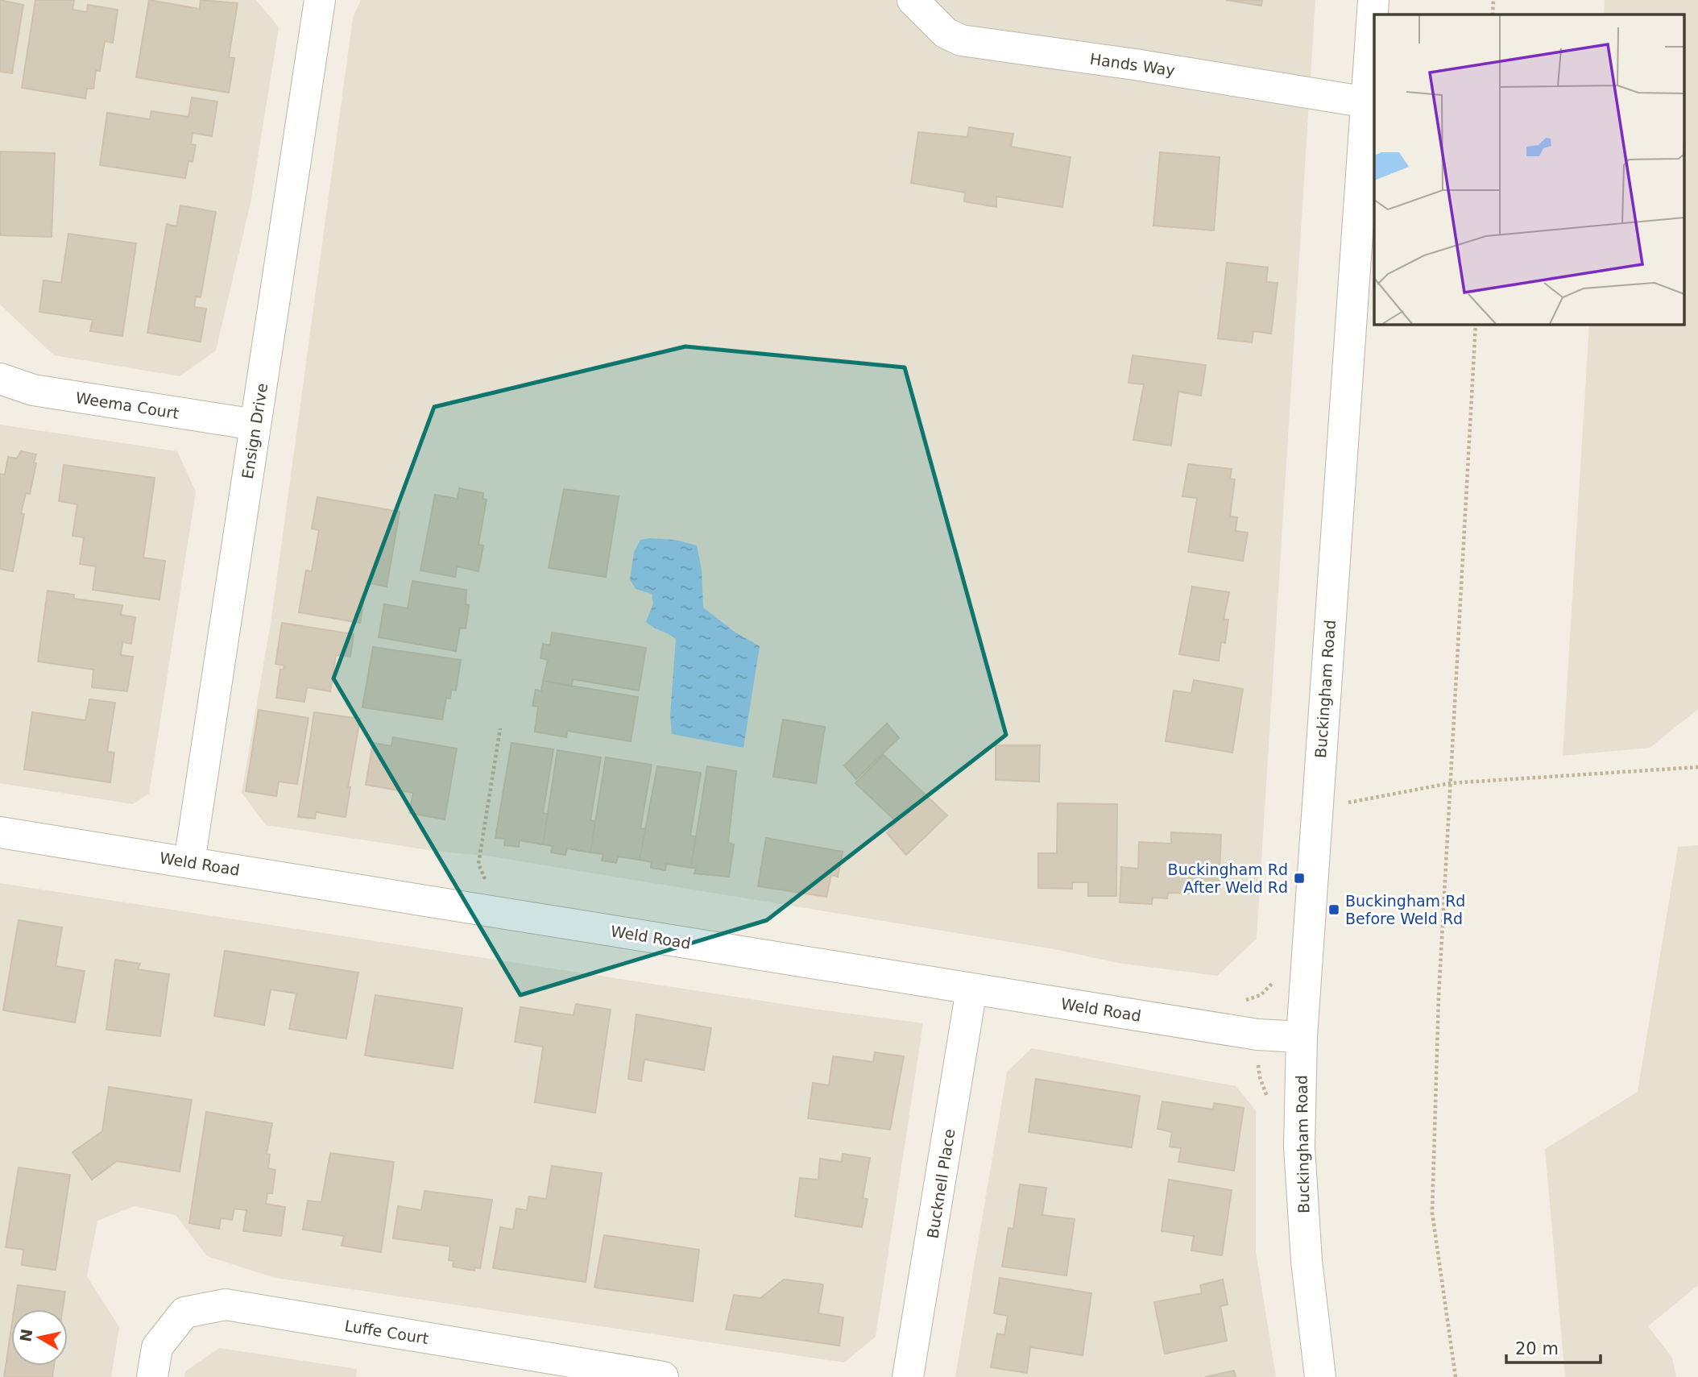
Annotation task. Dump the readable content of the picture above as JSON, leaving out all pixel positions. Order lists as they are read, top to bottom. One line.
{"streets":{"street":["Hands Way","Weema Court","Ensign Drive","Buckingham Road","Weld Road","Bucknell Place","Luffe Court"]},"crossings":[["Hands Way","Buckingham Road"],["Weema Court","Ensign Drive"],["Ensign Drive","Weld Road"],["Buckingham Road","Weld Road"],["Weld Road","Bucknell Place"]],"places":{"transit":["Buckingham Rd After Weld Rd","Buckingham Rd Before Weld Rd"]},"scale_bar":"20 m","north":"left"}
